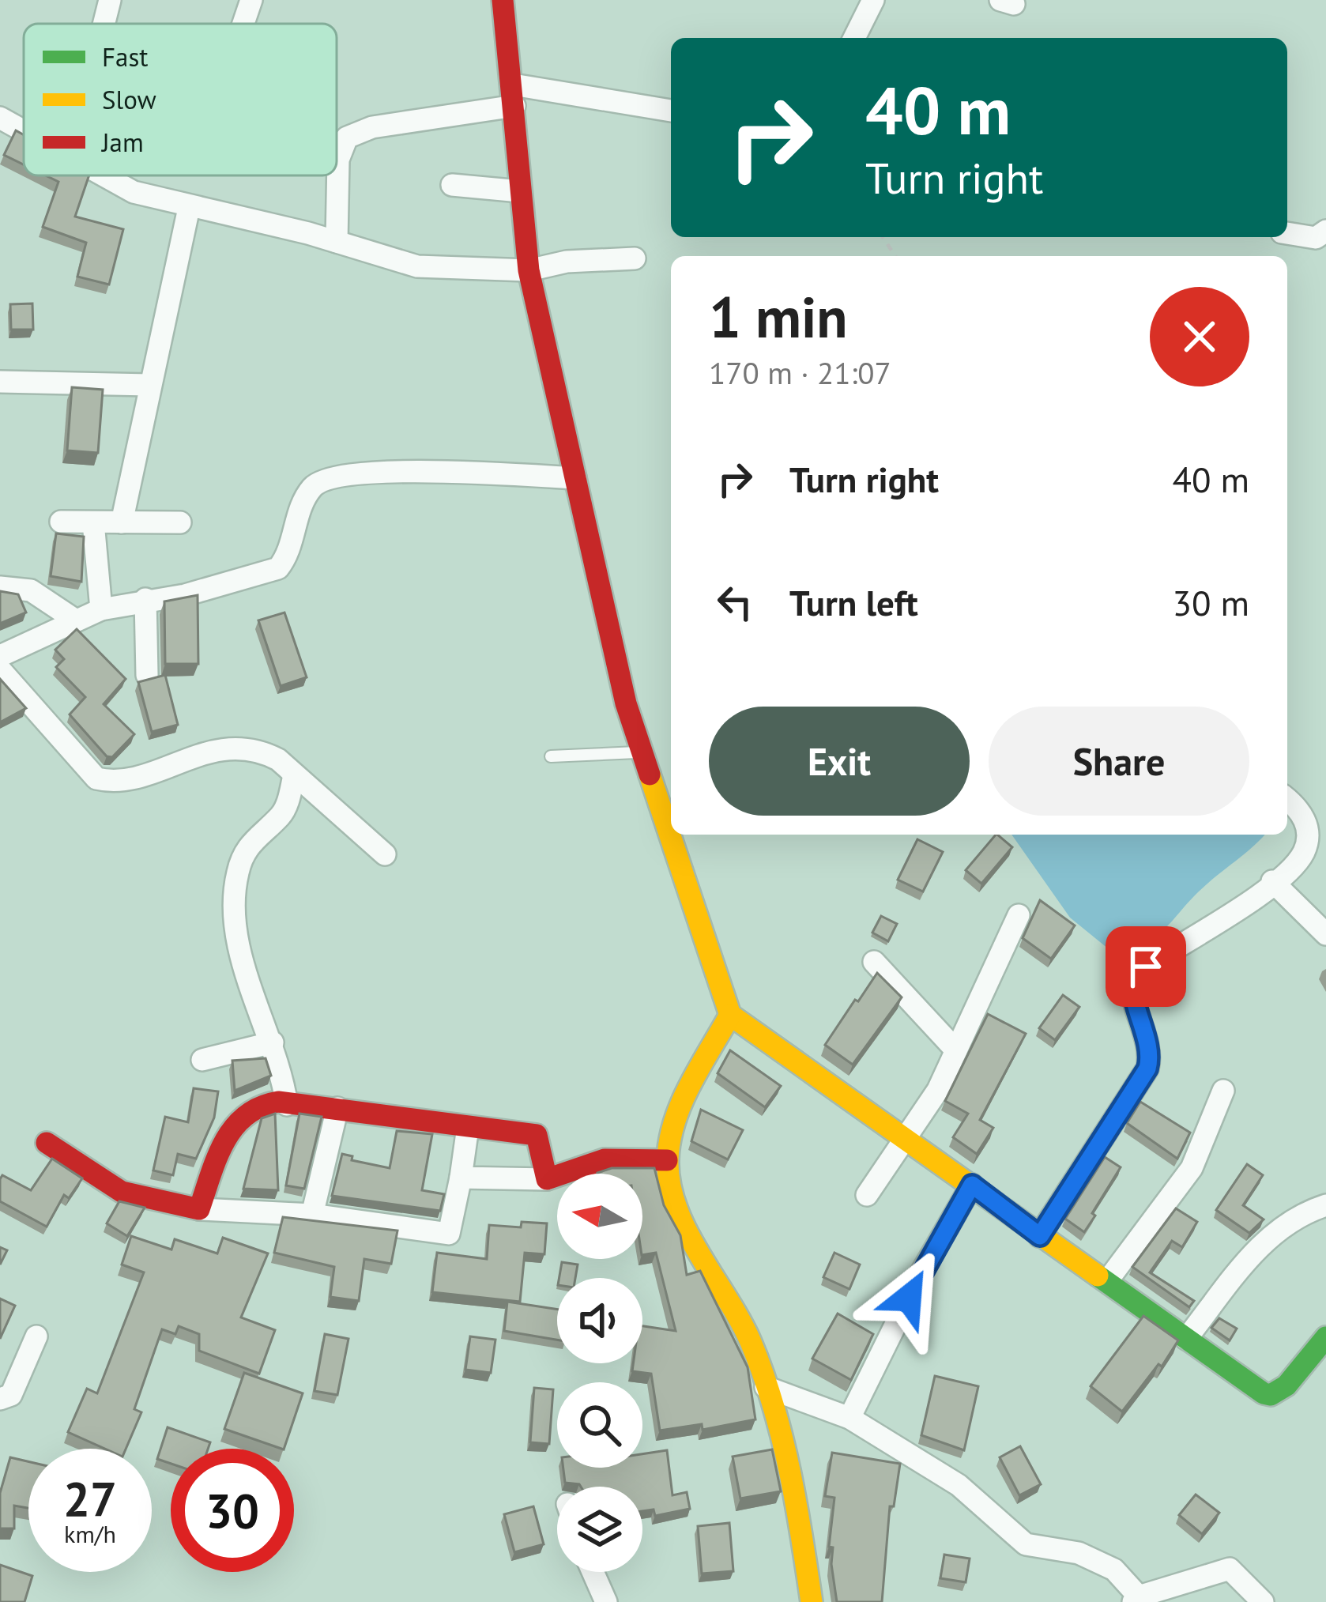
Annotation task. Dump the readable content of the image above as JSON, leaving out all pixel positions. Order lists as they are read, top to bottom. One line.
{"legend":["Fast","Slow","Jam"],"north":"left","page":{"turn":["40 m","Turn right"],"heading":["1 min","170 m · 21:07"],"list":[{"name":"Turn right","value":"40 m"},{"name":"Turn left","value":"30 m"}],"buttons":["Exit","Share"],"speed":"27 km/h","limit":"30"}}
